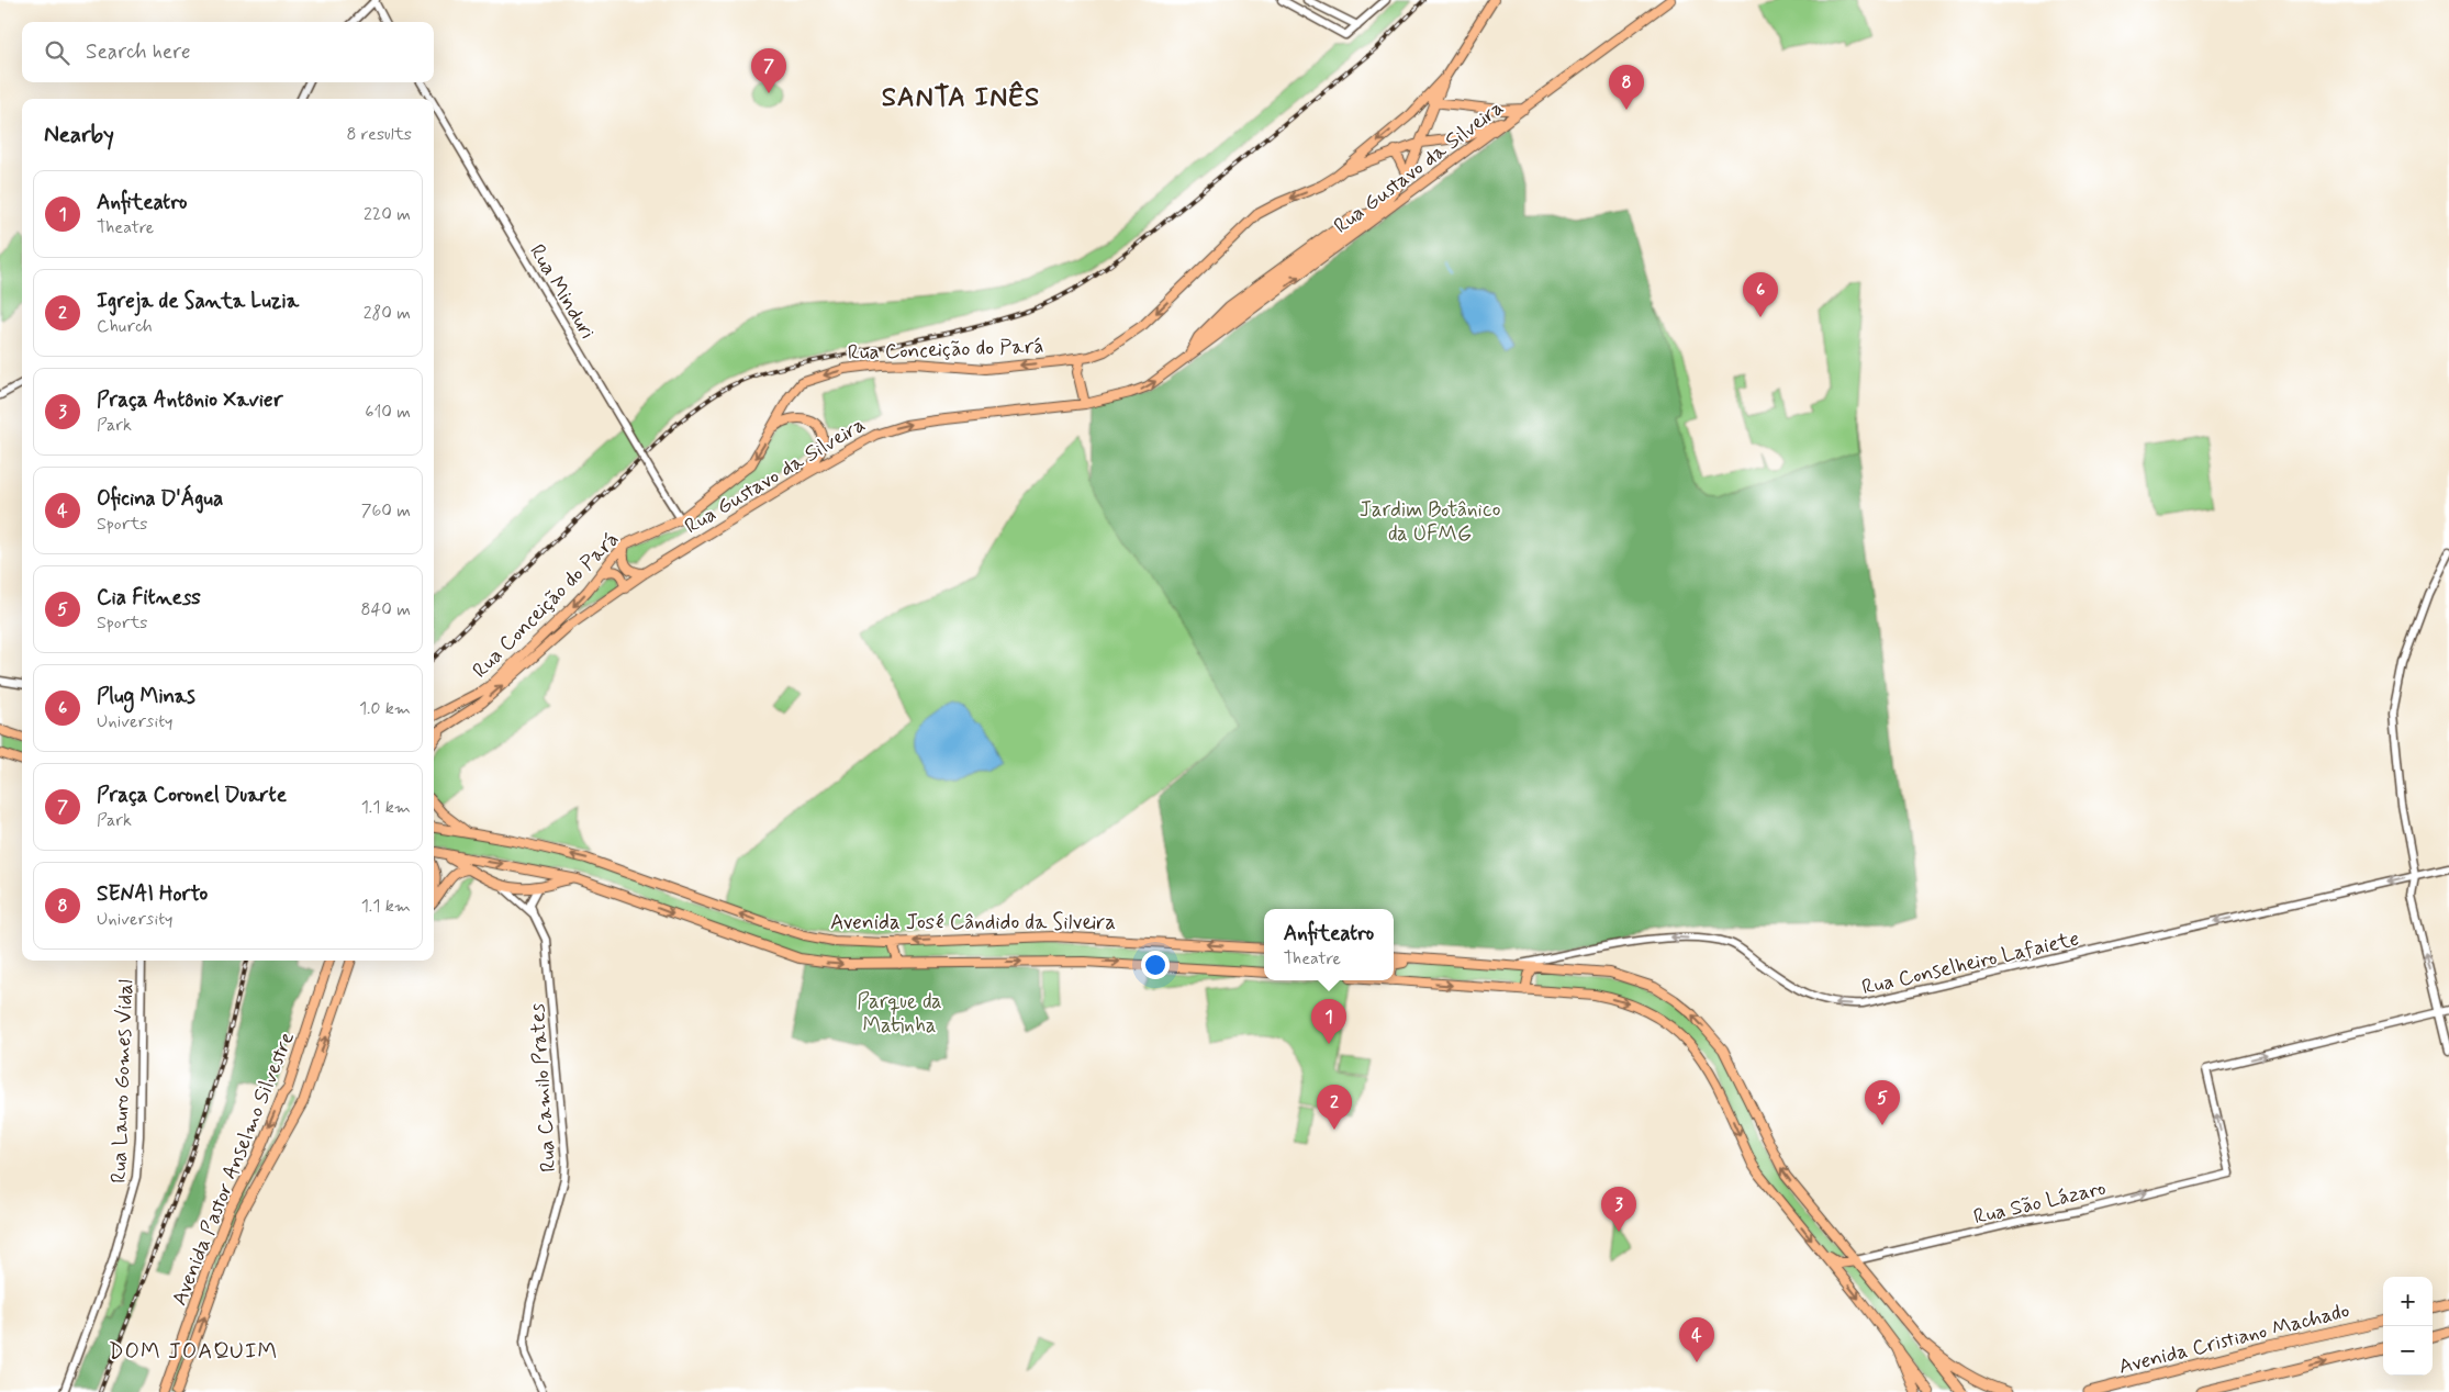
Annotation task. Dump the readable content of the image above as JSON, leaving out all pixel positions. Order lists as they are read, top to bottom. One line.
{"streets":{"highway":["Avenida Cristiano Machado"],"main road":["Rua Gustavo da Silveira","Rua Conceição do Pará","Avenida José Cândido da Silveira","Avenida Pastor Anselmo Silvestre"],"street":["Rua Minduri","Rua Conselheiro Lafaiete","Rua Lauro Gomes Vidal","Rua Camilo Prates","Rua São Lázaro"]},"crossings":[["Rua Gustavo da Silveira","Rua Conceição do Pará"],["Rua Minduri","Rua Conceição do Pará"]],"one_way":["Rua Conceição do Pará","Rua Conselheiro Lafaiete","Rua São Lázaro"],"districts":["SANTA INÊS","DOM JOAQUIM"],"parks":["Jardim Botânico da UFMG","Parque da Matinha"],"page":{"search":"Search here","pins":["7","8","6","1","5","2","3","4"],"heading":["Nearby","8 results"],"list":[{"mark":"1","name":"Anfiteatro","note":"Theatre","value":"220 m"},{"mark":"2","name":"Igreja de Santa Luzia","note":"Church","value":"280 m"},{"mark":"3","name":"Praça Antônio Xavier","note":"Park","value":"610 m"},{"mark":"4","name":"Oficina D'Água","note":"Sports","value":"760 m"},{"mark":"5","name":"Cia Fitness","note":"Sports","value":"840 m"},{"mark":"6","name":"Plug Minas","note":"University","value":"1.0 km"},{"mark":"7","name":"Praça Coronel Duarte","note":"Park","value":"1.1 km"},{"mark":"8","name":"SENAI Horto","note":"University","value":"1.1 km"}],"popup":["Anfiteatro","Theatre"],"map_buttons":["+","−"]}}
